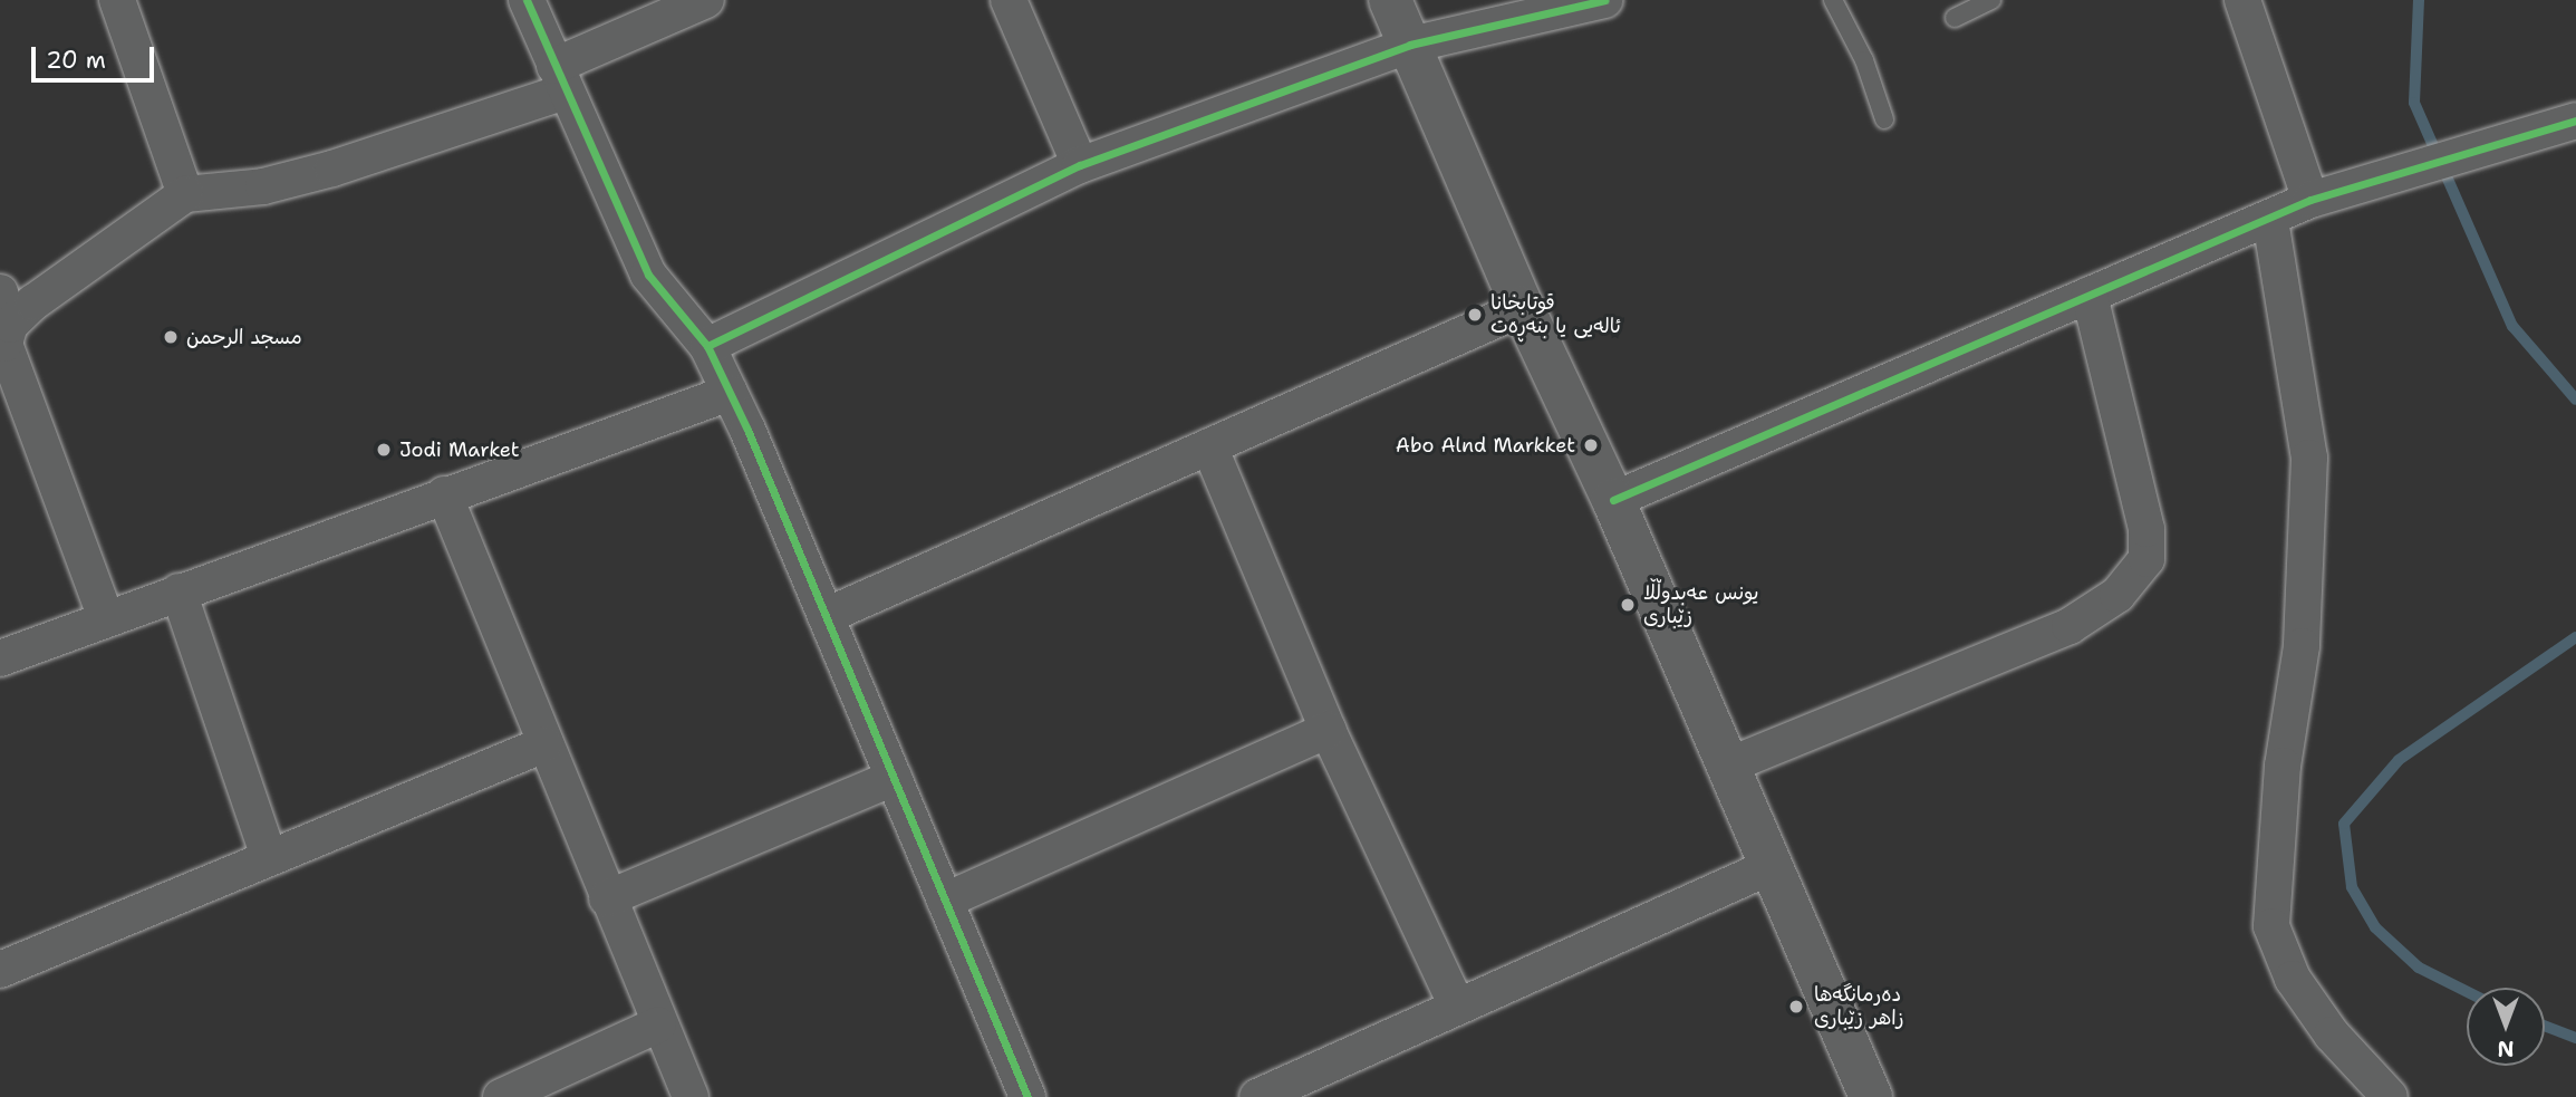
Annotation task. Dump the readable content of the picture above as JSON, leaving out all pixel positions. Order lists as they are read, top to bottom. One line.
{"places":["قوتابخانا ئالەیی یا بنەڕەت","مسجد الرحمن","Abo Alnd Markket","Jodi Market","یونس عەبدوڵڵا زێباری","دەرمانگەھا زاهر زێباری"],"scale_bar":"20 m","north":"bottom"}
